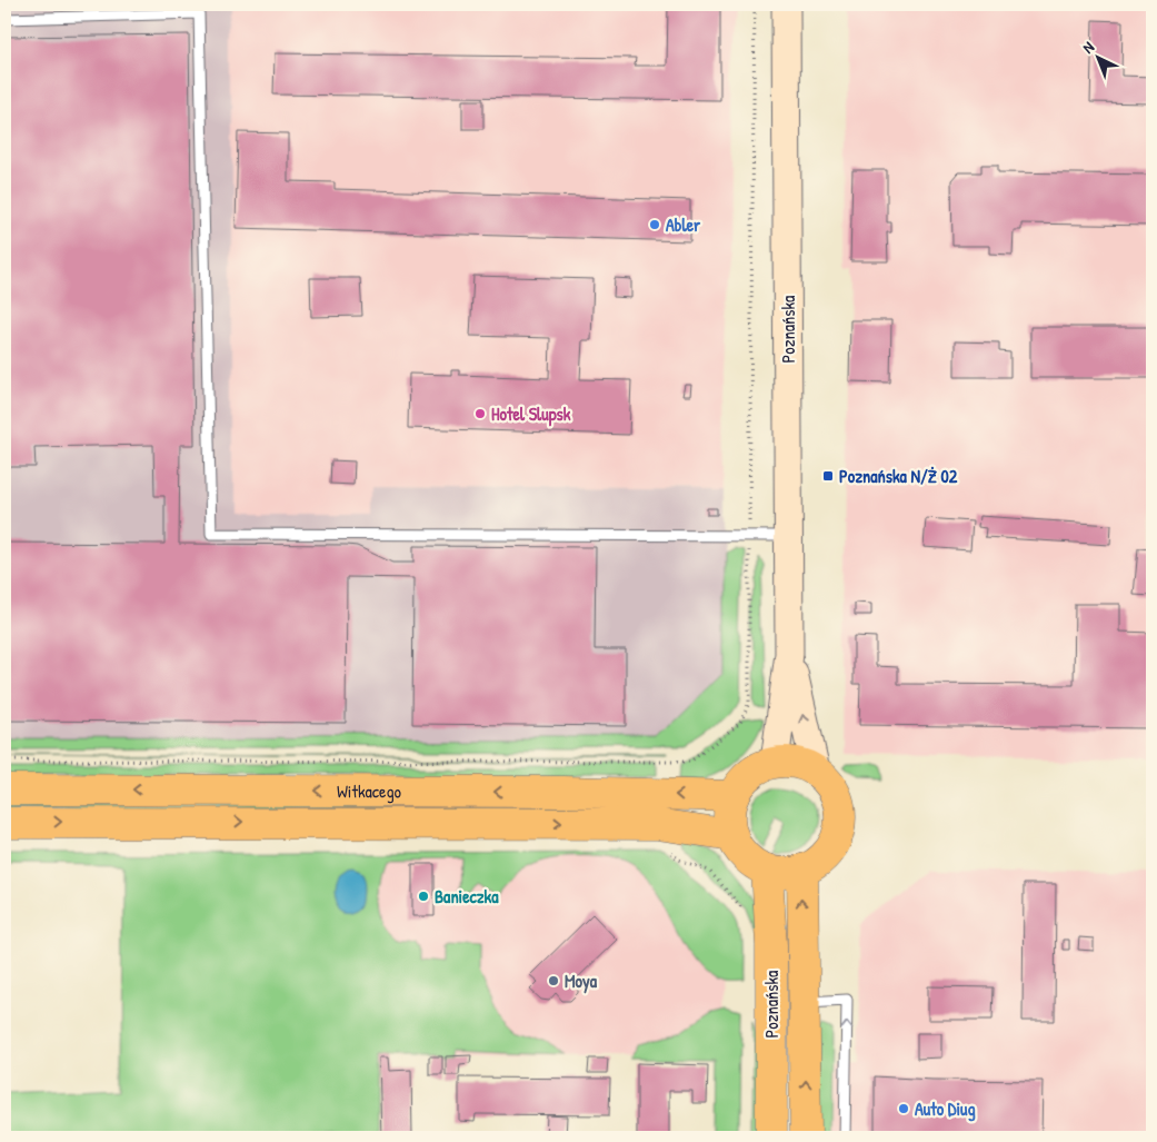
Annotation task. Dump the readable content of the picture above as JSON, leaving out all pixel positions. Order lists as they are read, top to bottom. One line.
{"streets":{"main road":["Poznańska","Witkacego"]},"crossings":[["Poznańska","Witkacego"]],"places":{"other":["Abler","Hotel Slupsk","Banieczka","Moya","Auto Diug"],"transit":["Poznańska N/Ż 02"]},"north":"top left"}
